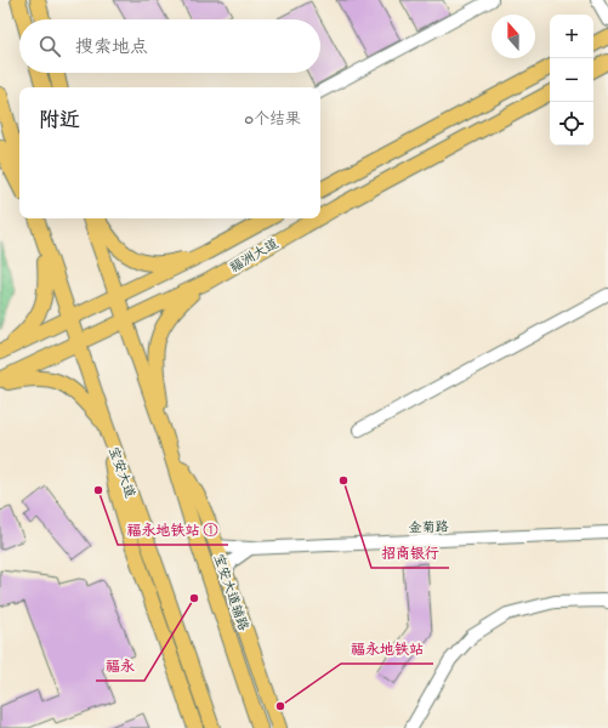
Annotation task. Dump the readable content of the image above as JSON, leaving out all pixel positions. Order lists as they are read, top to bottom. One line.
{"streets":{"main road":["福洲大道","宝安大道","宝安大道辅路"],"street":["金菊路"]},"crossings":[["福洲大道","宝安大道"],["金菊路","宝安大道辅路"]],"places":["招商银行","福永地铁站 ①","福永","福永地铁站"],"north":"top","page":{"map_buttons":["+","−"],"search":"搜索地点","heading":["附近","0个结果"]}}
